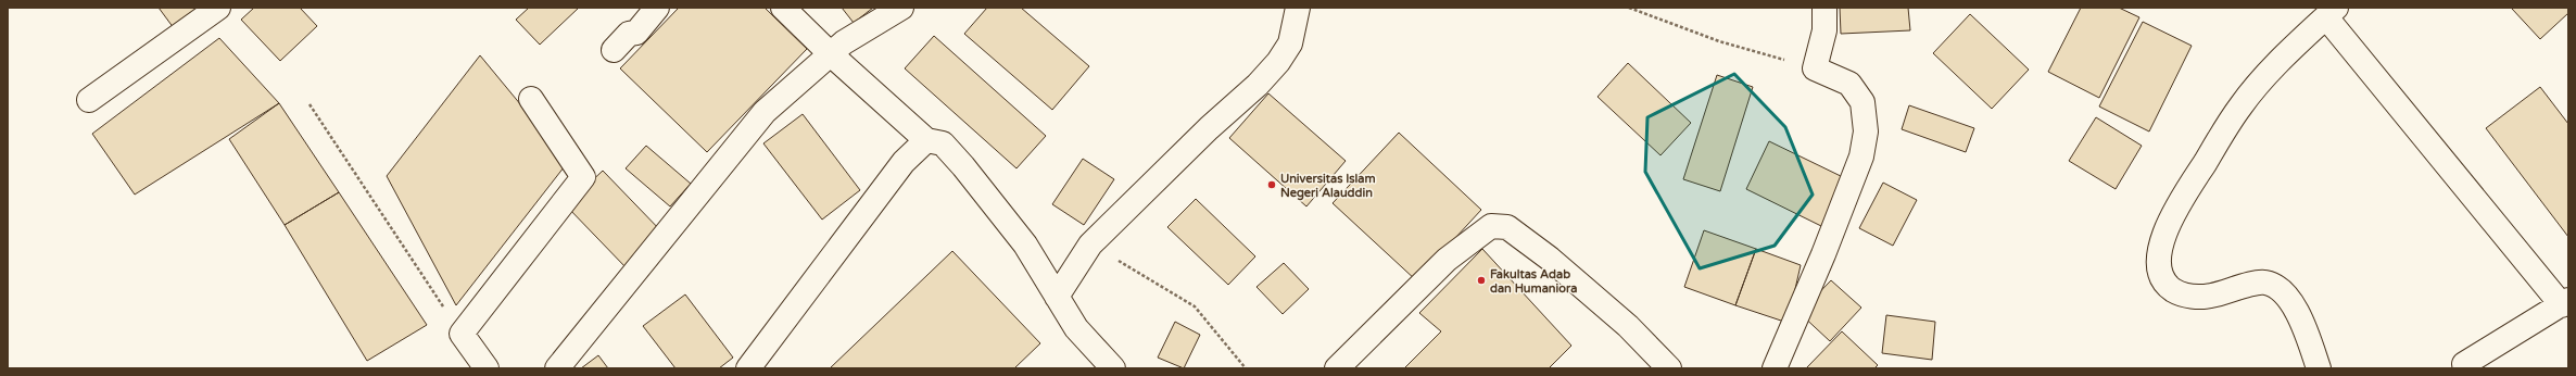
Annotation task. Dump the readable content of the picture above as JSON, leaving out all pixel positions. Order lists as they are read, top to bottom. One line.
{"places":["Universitas Islam Negeri Alauddin","Fakultas Adab dan Humaniora"]}
